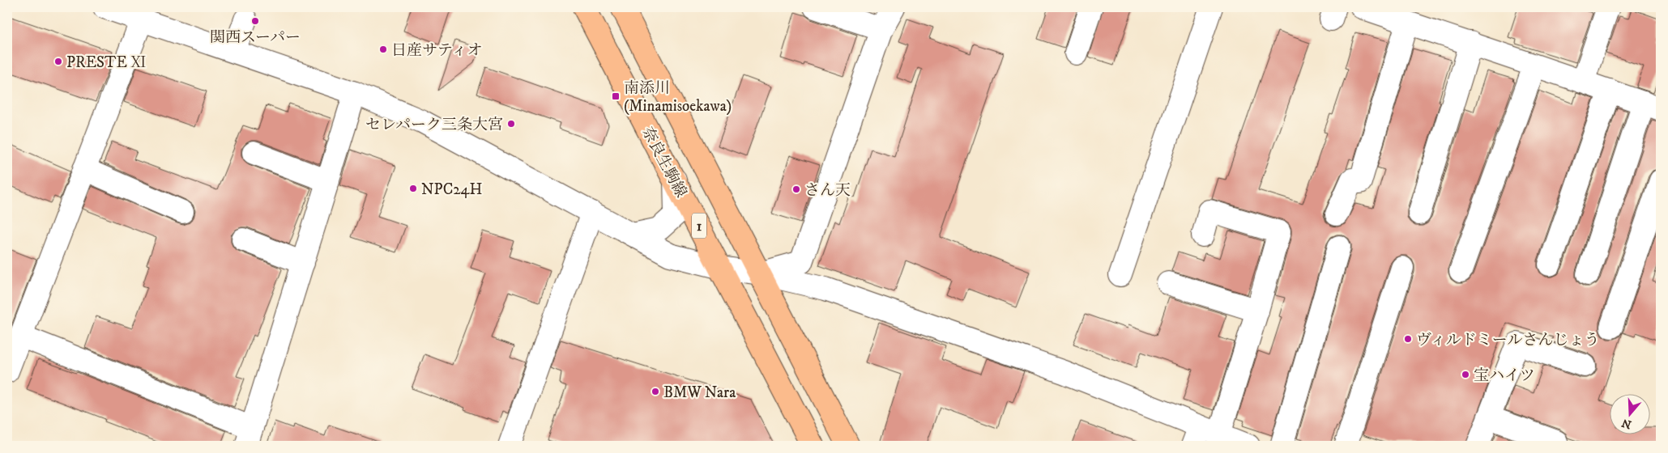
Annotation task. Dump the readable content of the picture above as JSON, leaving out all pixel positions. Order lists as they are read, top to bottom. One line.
{"streets":{"main road":["奈良生駒線","1"]},"places":{"other":["関西スーパー","日産サティオ","PRESTE Ⅺ","セレパーク三条大宮","NPC24H","さん天","ヴィルドミールさんじょう","宝ハイツ","BMW Nara"],"transit":["南添川 (Minamisoekawa)"]},"north":"bottom"}
